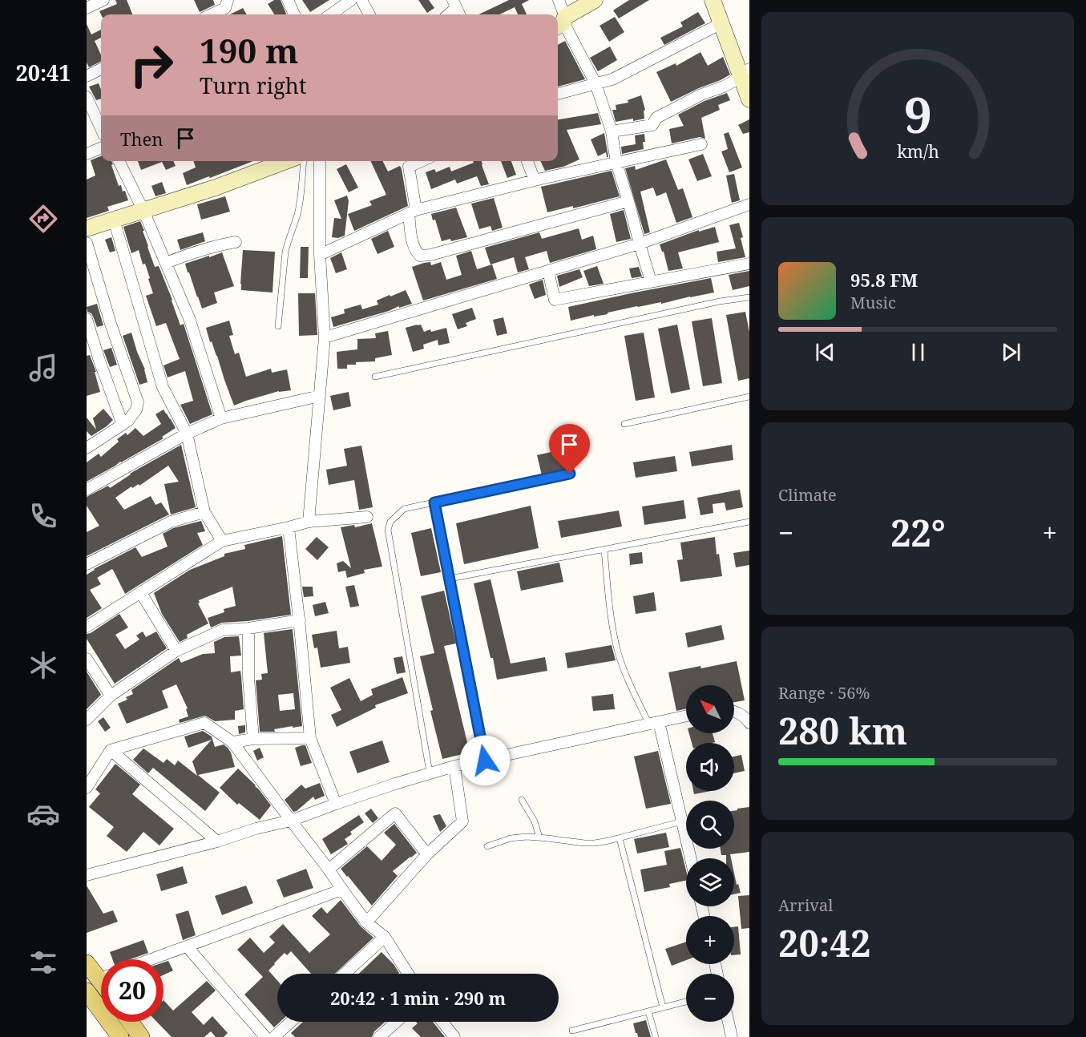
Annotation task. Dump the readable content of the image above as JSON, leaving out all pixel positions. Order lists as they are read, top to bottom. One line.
{"north":"top left","page":{"tabs":"20:41","turn":["190 m","Turn right"],"then":"Then","song":["95.8 FM","Music"],"tile":["Climate",["Range · 56%","280 km"],["Arrival","20:42"]],"heat":["−","22°","+"],"map_buttons":["+","−"],"limit":"20","trip":"20:42 · 1 min · 290 m","gauge":["9","km/h"]}}
